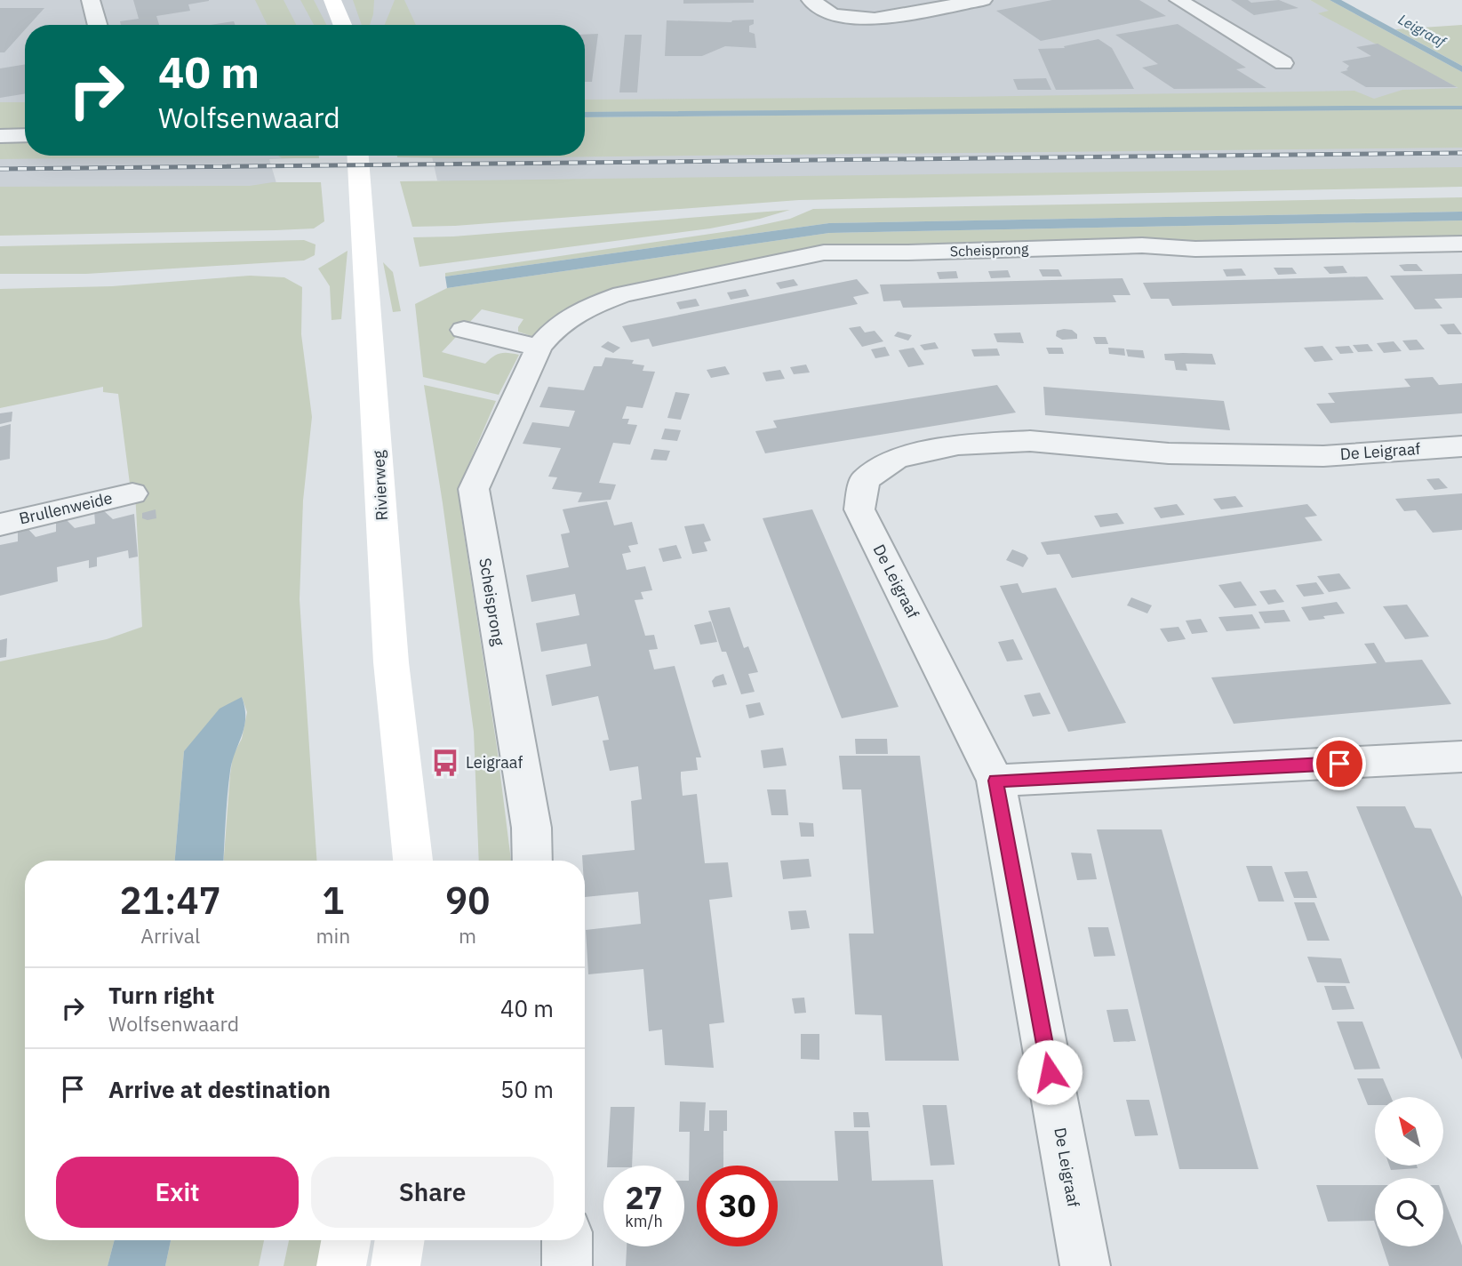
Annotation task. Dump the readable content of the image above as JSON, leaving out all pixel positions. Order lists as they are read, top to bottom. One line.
{"streets":{"street":["Scheisprong","De Leigraaf","Rivierweg","Brullenweide"]},"water":["Leigraaf"],"places":{"bus stop":["Leigraaf"]},"north":"top left","page":{"turn":["40 m","Wolfsenwaard"],"eta":["21:47","Arrival","1","min","90","m"],"list":[{"name":"Turn right","note":"Wolfsenwaard","value":"40 m"},{"name":"Arrive at destination","value":"50 m"}],"buttons":["Exit","Share"],"speed":"27 km/h","limit":"30"}}
